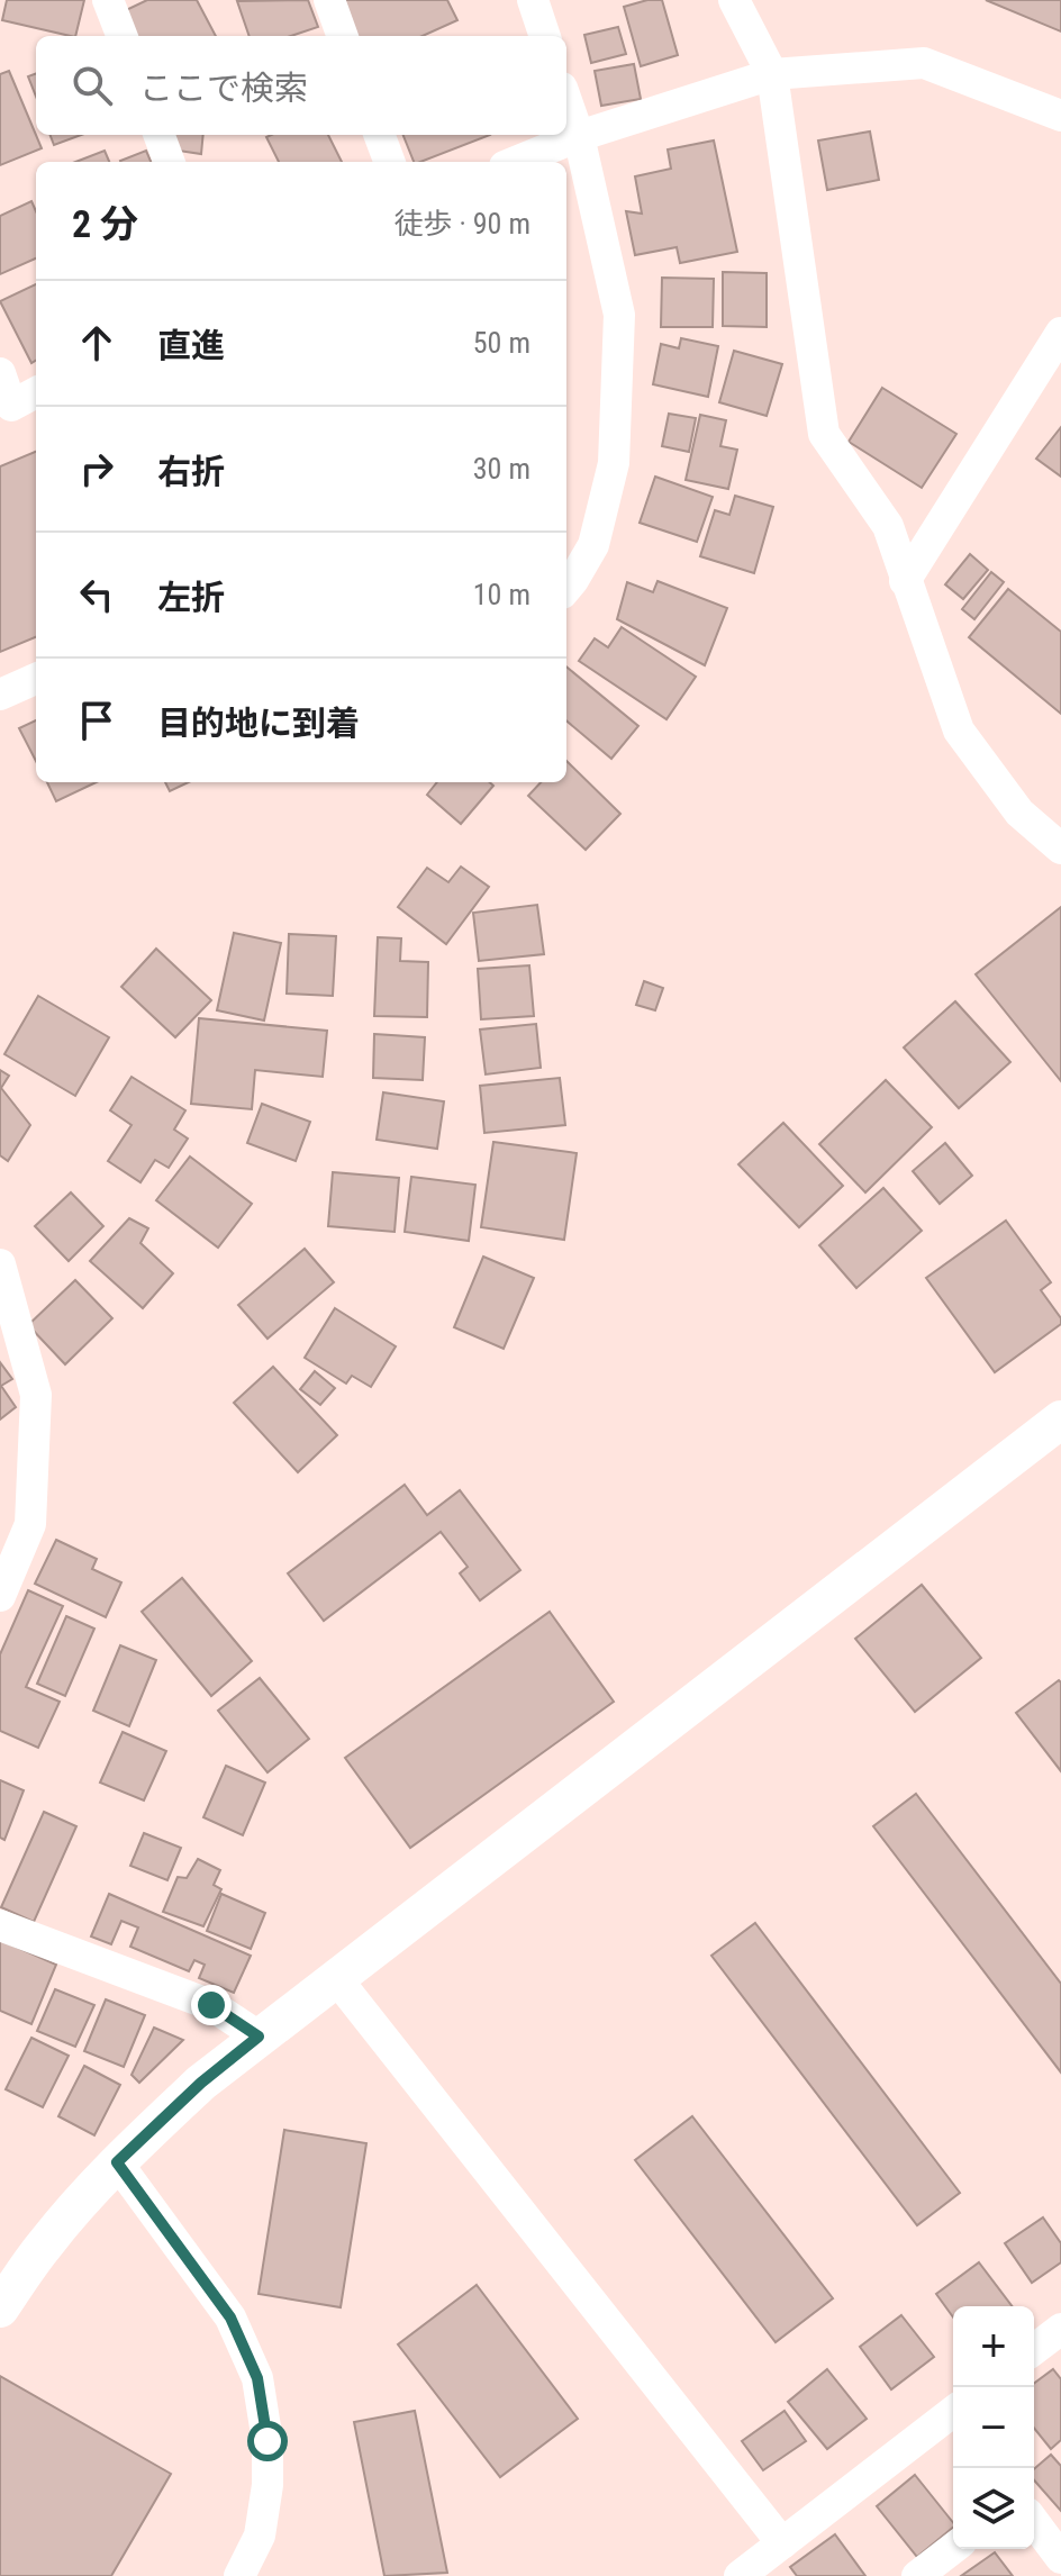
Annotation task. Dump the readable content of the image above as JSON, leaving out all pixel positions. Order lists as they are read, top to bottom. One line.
{"page":{"search":"ここで検索","heading":["2 分","徒歩 · 90 m"],"list":[["直進","50 m"],["右折","30 m"],["左折","10 m"],"目的地に到着"],"map_buttons":["+","−"]}}
